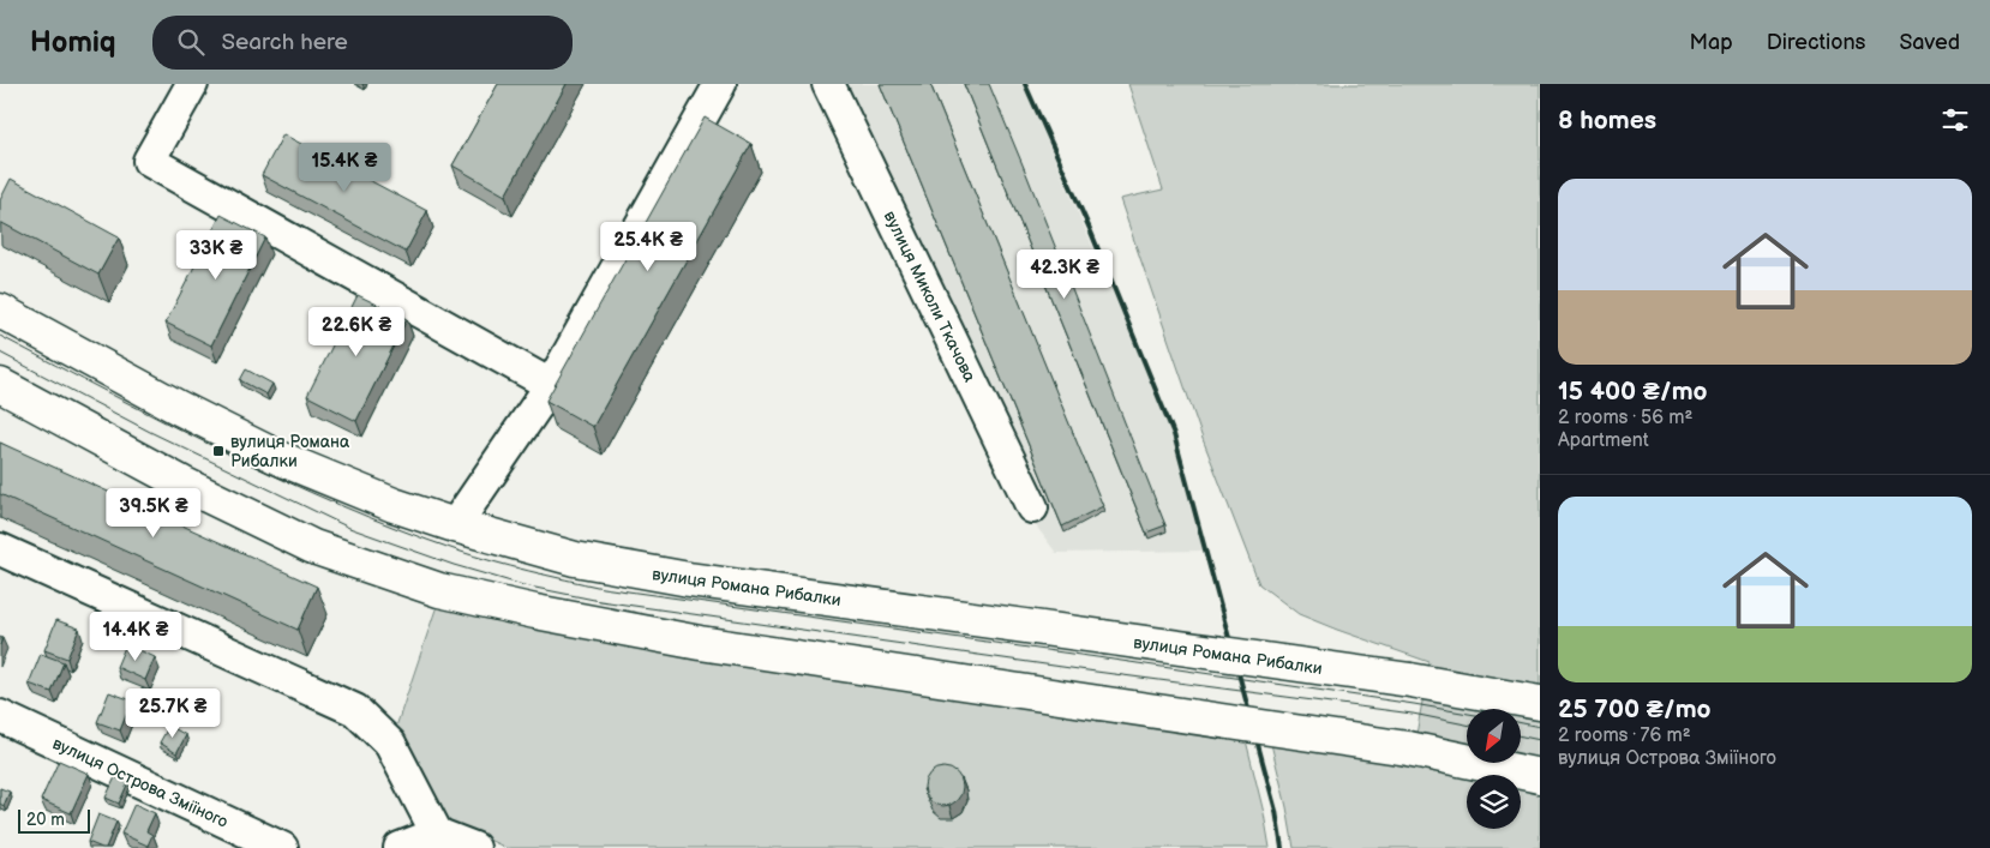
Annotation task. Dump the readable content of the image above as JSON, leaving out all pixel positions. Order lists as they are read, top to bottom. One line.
{"streets":{"main road":["вулиця Романа Рибалки"],"street":["вулиця Миколи Ткачова","вулиця Острова Зміїного"]},"places":{"transit":["вулиця Романа Рибалки"]},"scale_bar":"20 m","north":"bottom left","page":{"header":"Homiq","search":"Search here","nav":["Map","Directions","Saved"],"heading":"8 homes","price":["15.4K ₴","25.4K ₴","33K ₴","42.3K ₴","22.6K ₴","39.5K ₴","14.4K ₴","25.7K ₴"],"list":[{"name":"15 400 ₴/mo","note":"2 rooms · 56 m² · Apartment"},{"name":"25 700 ₴/mo","note":"2 rooms · 76 m² · вулиця Острова Зміїного"}],"scale":"20 m"}}
